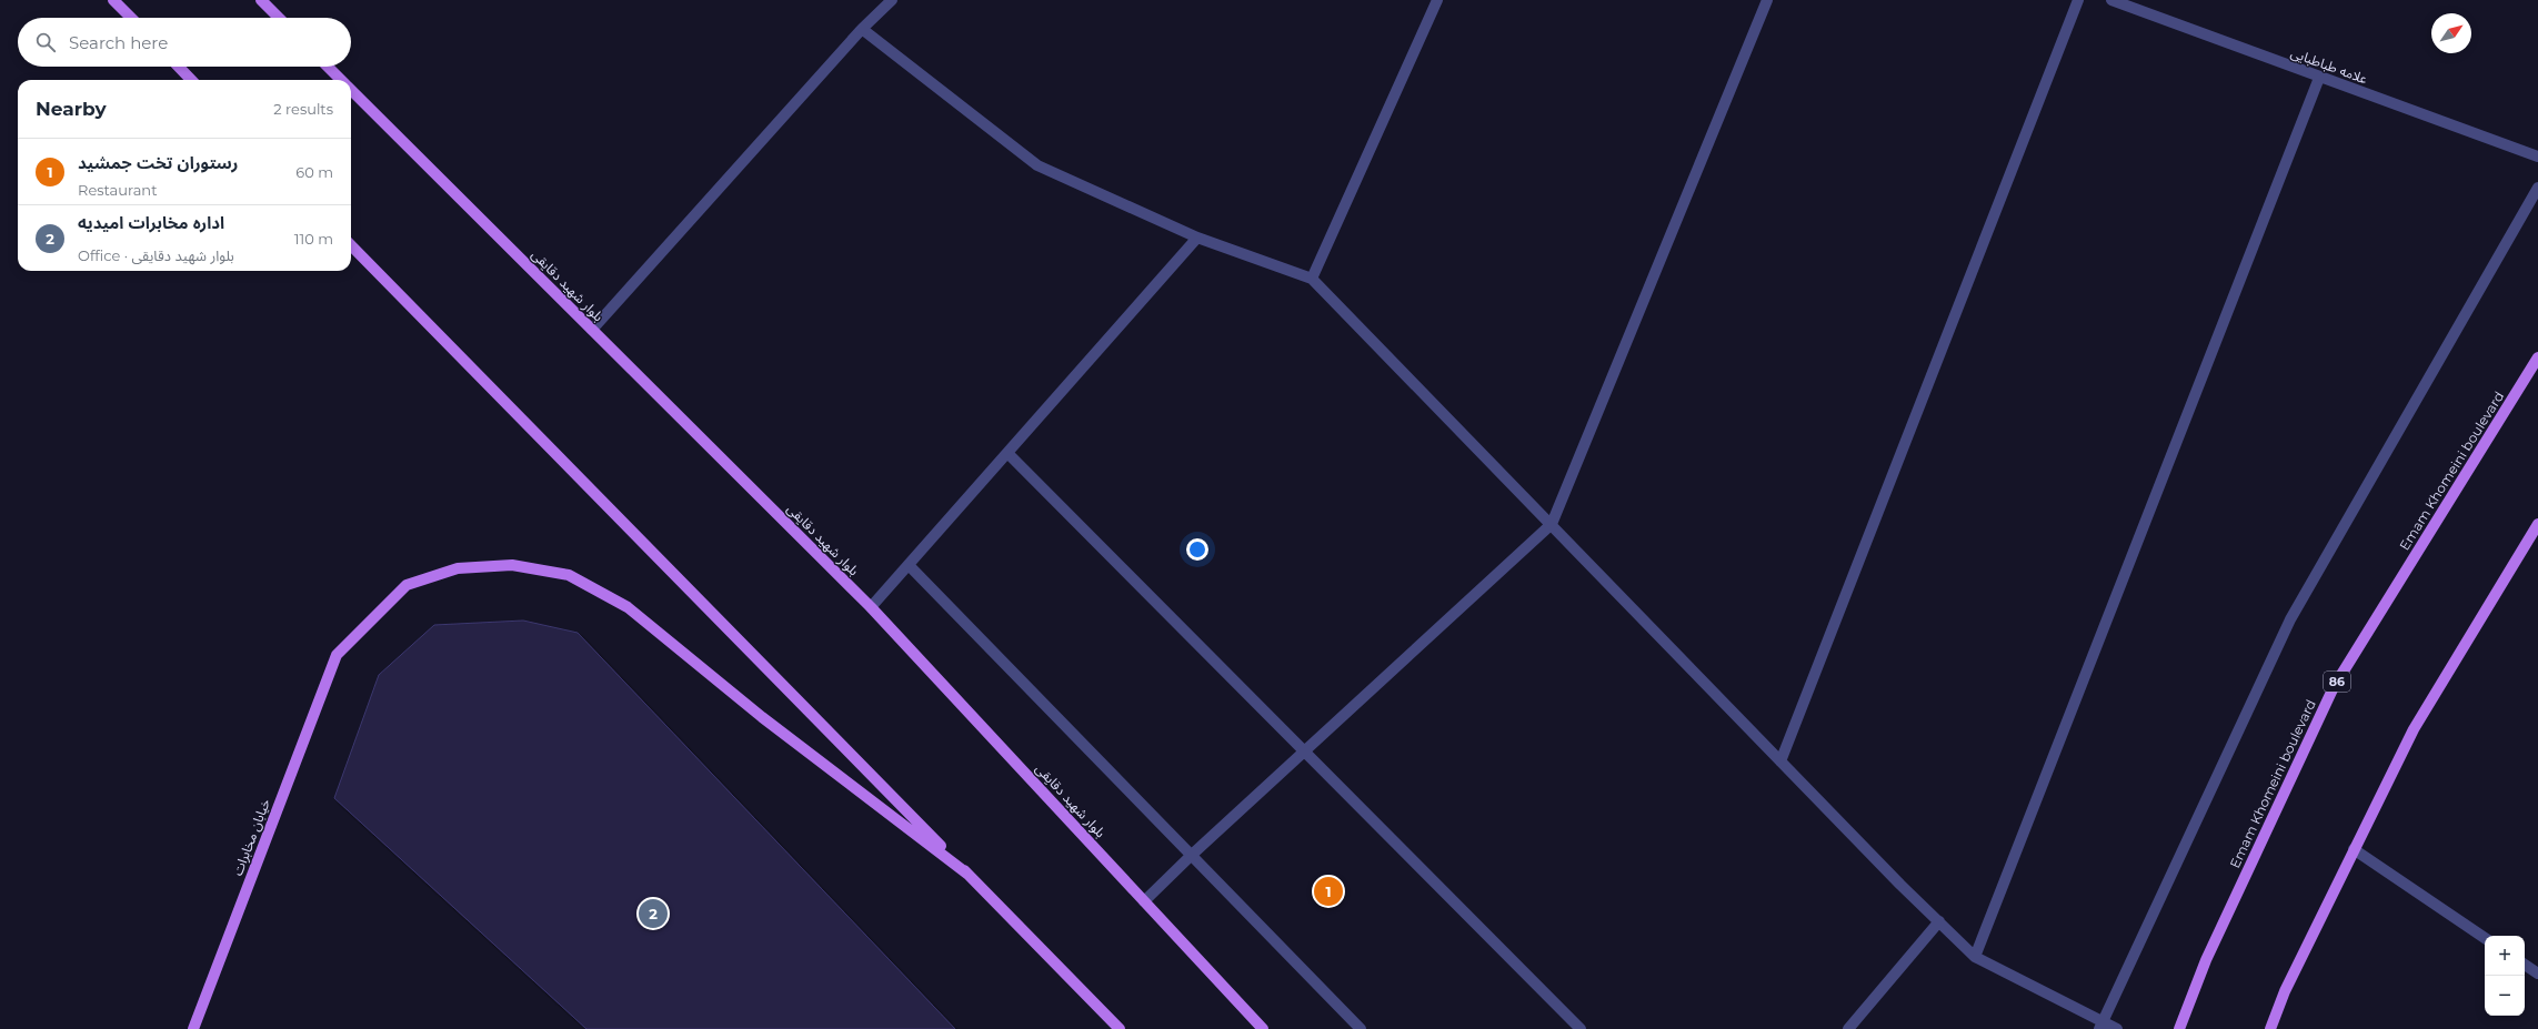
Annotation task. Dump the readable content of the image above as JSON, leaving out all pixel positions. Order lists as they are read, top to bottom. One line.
{"streets":{"main road":["بلوار شهید دقایقی","Emam Khomeini boulevard","86","خیابان مخابرات"],"street":["علامه طباطبایی"]},"north":"top right","page":{"search":"Search here","heading":["Nearby","2 results"],"list":[{"mark":"1","name":"رستوران تخت جمشید","note":"Restaurant","value":"60 m"},{"mark":"2","name":"اداره مخابرات امیدیه","note":"Office · بلوار شهید دقایقی","value":"110 m"}],"pins":["1","2"],"map_buttons":["+","−"]}}
